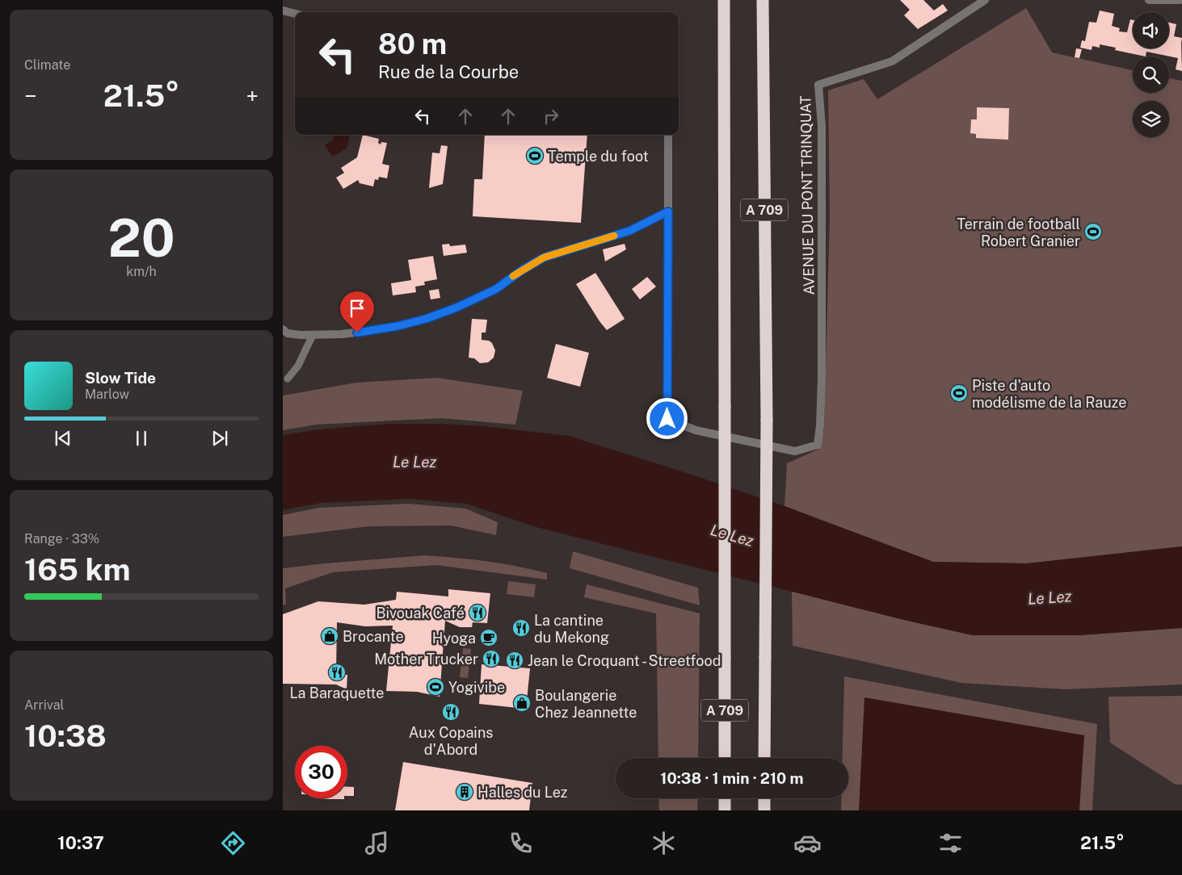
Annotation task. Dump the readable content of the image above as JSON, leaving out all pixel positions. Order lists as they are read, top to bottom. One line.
{"streets":{"highway":["A 709"],"street":["AVENUE DU PONT TRINQUAT"]},"water":["Le Lez"],"places":{"sports":["Temple du foot","Terrain de football Robert Granier","Piste d'auto modélisme de la Rauze","Yogivibe"],"restaurant":["Bivouak Café","La cantine du Mekong","Mother Trucker","Jean le Croquant - Streetfood","La Baraquette","Aux Copains d'Abord"],"shop":["Brocante","Boulangerie Chez Jeannette"],"cafe":["Hyoga"],"building":["Halles du Lez"]},"page":{"tile":["Climate",["20","km/h"],["Range · 33%","165 km"],["Arrival","10:38"]],"turn":["80 m","Rue de la Courbe"],"heat":["−","21.5°","+"],"song":["Slow Tide","Marlow"],"limit":"30","trip":"10:38 · 1 min · 210 m","tabs":["10:37","21.5°"]}}
